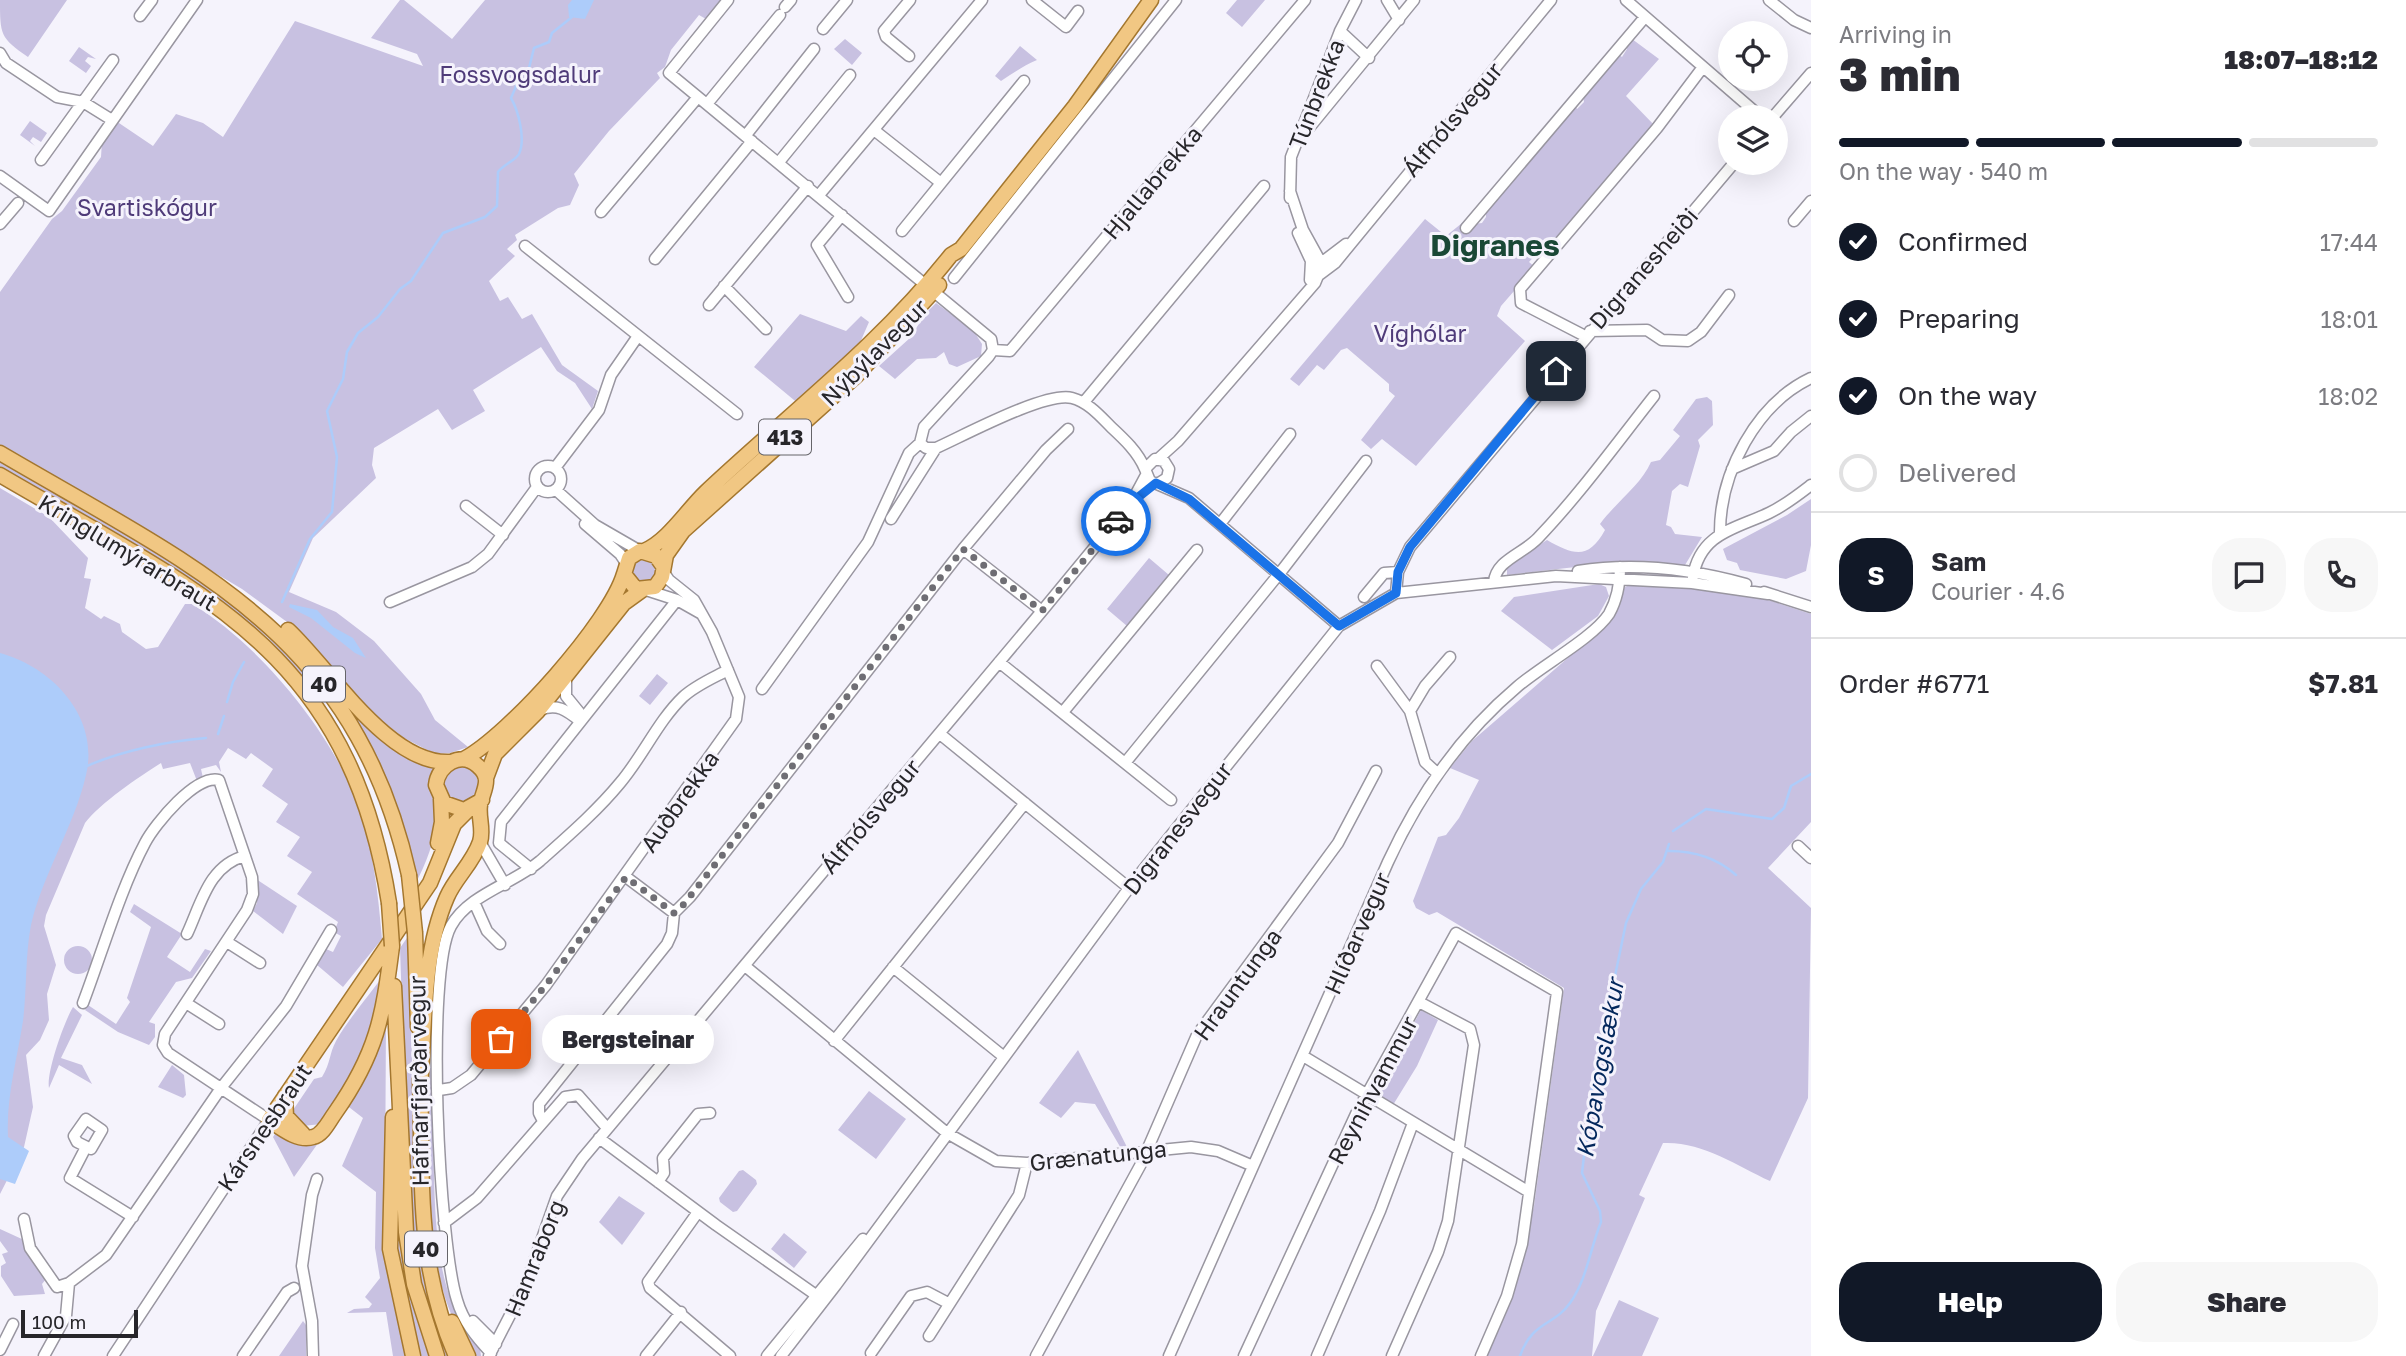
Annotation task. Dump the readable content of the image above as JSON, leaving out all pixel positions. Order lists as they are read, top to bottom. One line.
{"streets":{"main road":["Nýbýlavegur","413","Kringlumýrarbraut","40","Hafnarfjarðarvegur","Kársnesbraut"],"street":["Túnbrekka","Álfhólsvegur","Hjallabrekka","Digranesheiði","Auðbrekka","Digranesvegur","Hlíðarvegur","Hrauntunga","Reynihvammur","Grænatunga","Hamraborg"]},"crossings":[["Túnbrekka","Álfhólsvegur"],["Álfhólsvegur","Grænatunga"],["Álfhólsvegur","Hamraborg"],["Digranesheiði","Digranesvegur"],["Nýbýlavegur","413"],["Nýbýlavegur","Auðbrekka"],["413","Auðbrekka"],["Kringlumýrarbraut","Hafnarfjarðarvegur"],["Digranesvegur","Hlíðarvegur"],["Digranesvegur","Grænatunga"],["Hlíðarvegur","Grænatunga"],["Hrauntunga","Grænatunga"]],"districts":["Digranes"],"water":["Kópavogslækur"],"parks":["Fossvogsdalur","Svartiskógur","Víghólar"],"places":["Bergsteinar"],"scale_bar":"100 m","page":{"heading":["3 min","Arriving in","18:07–18:12"],"panel":["Sam","Courier · 4.6","Order #6771","$7.81"],"bar":"On the way · 540 m","list":[["Confirmed","17:44"],["Preparing","18:01"],["On the way","18:02"],"Delivered"],"round":"S","bubble":"Bergsteinar","buttons":["Help","Share"],"scale":"100 m"}}
